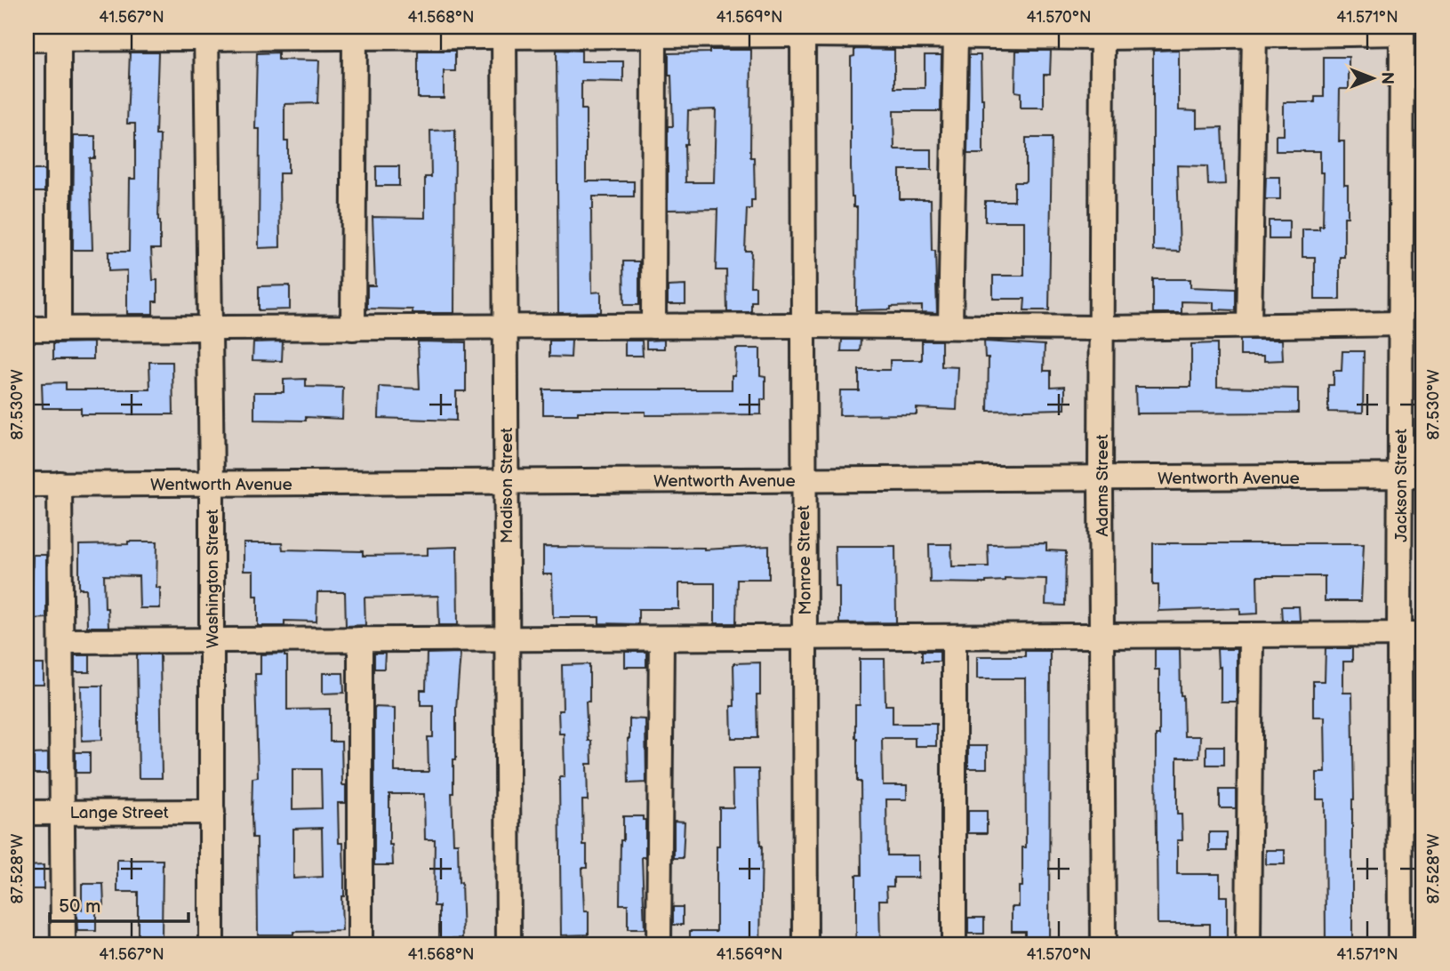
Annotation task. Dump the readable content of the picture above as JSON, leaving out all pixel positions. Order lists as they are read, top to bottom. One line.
{"streets":{"street":["Wentworth Avenue","Madison Street","Adams Street","Jackson Street","Monroe Street","Washington Street","Lange Street"]},"crossings":[["Wentworth Avenue","Madison Street"],["Wentworth Avenue","Adams Street"],["Wentworth Avenue","Jackson Street"],["Wentworth Avenue","Monroe Street"],["Wentworth Avenue","Washington Street"],["Washington Street","Lange Street"]],"scale_bar":"50 m","north":"right","coordinates":["41.567°N","41.568°N","41.569°N","41.570°N","41.571°N","87.530°W","87.528°W"]}
